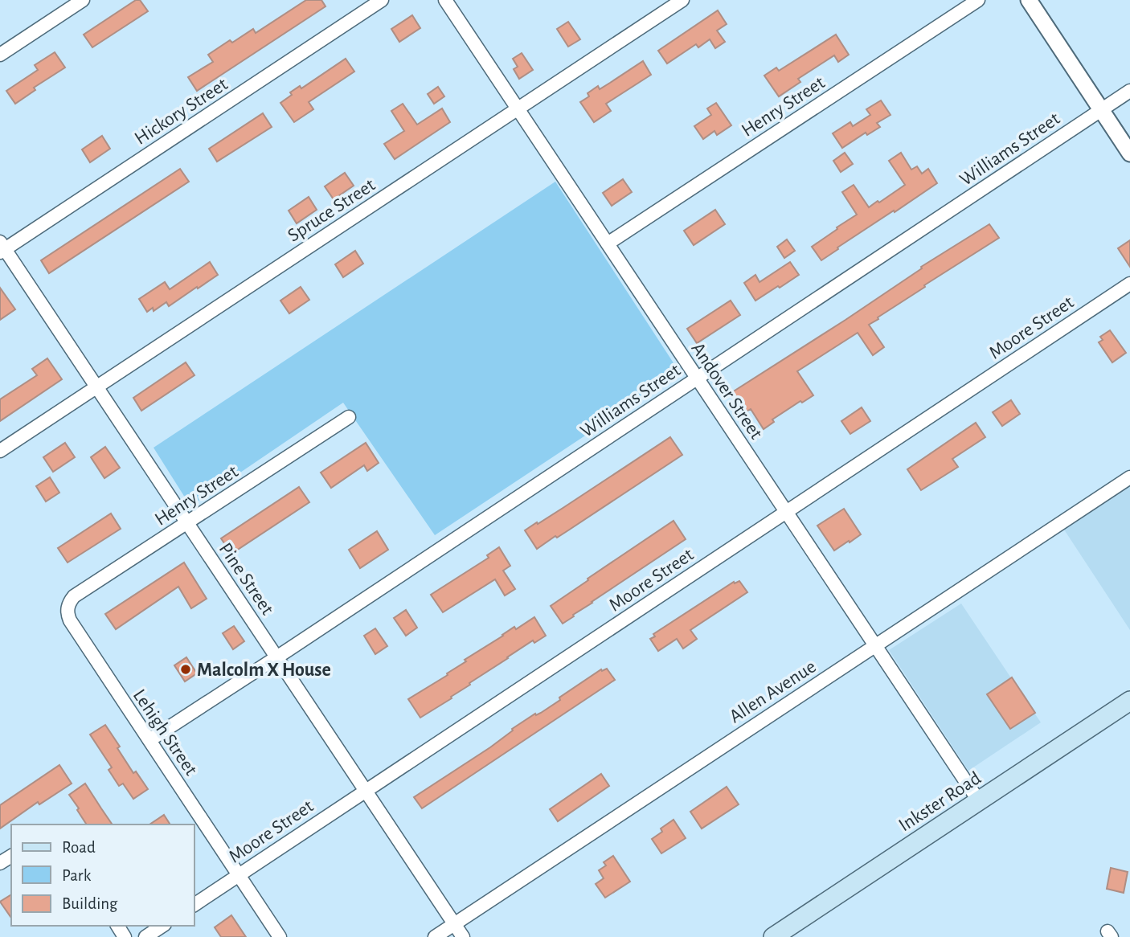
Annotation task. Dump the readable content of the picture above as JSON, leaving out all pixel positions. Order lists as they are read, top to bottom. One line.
{"streets":{"main road":["Inkster Road"],"street":["Henry Street","Hickory Street","Williams Street","Spruce Street","Moore Street","Andover Street","Pine Street","Allen Avenue","Lehigh Street"]},"crossings":[["Henry Street","Andover Street"],["Henry Street","Pine Street"],["Henry Street","Lehigh Street"],["Hickory Street","Pine Street"],["Williams Street","Andover Street"],["Williams Street","Pine Street"],["Williams Street","Lehigh Street"],["Spruce Street","Andover Street"],["Spruce Street","Pine Street"],["Moore Street","Andover Street"],["Moore Street","Pine Street"],["Moore Street","Lehigh Street"],["Andover Street","Allen Avenue"],["Andover Street","Inkster Road"],["Pine Street","Allen Avenue"]],"places":["Malcolm X House"],"legend":["Road","Park","Building"]}
